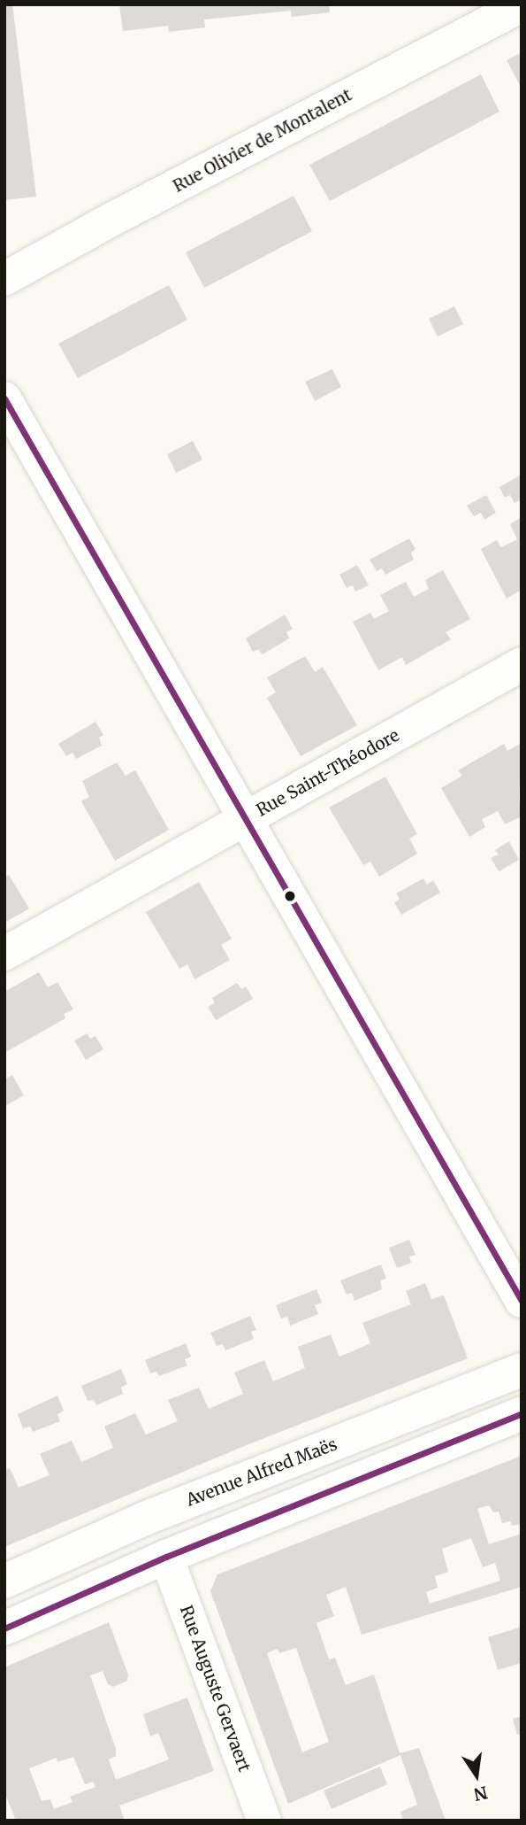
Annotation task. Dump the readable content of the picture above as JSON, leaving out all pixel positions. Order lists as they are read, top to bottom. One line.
{"streets":{"street":["Rue Olivier de Montalent","Rue Saint-Théodore","Avenue Alfred Maës","Rue Auguste Gervaert"]},"north":"bottom"}
